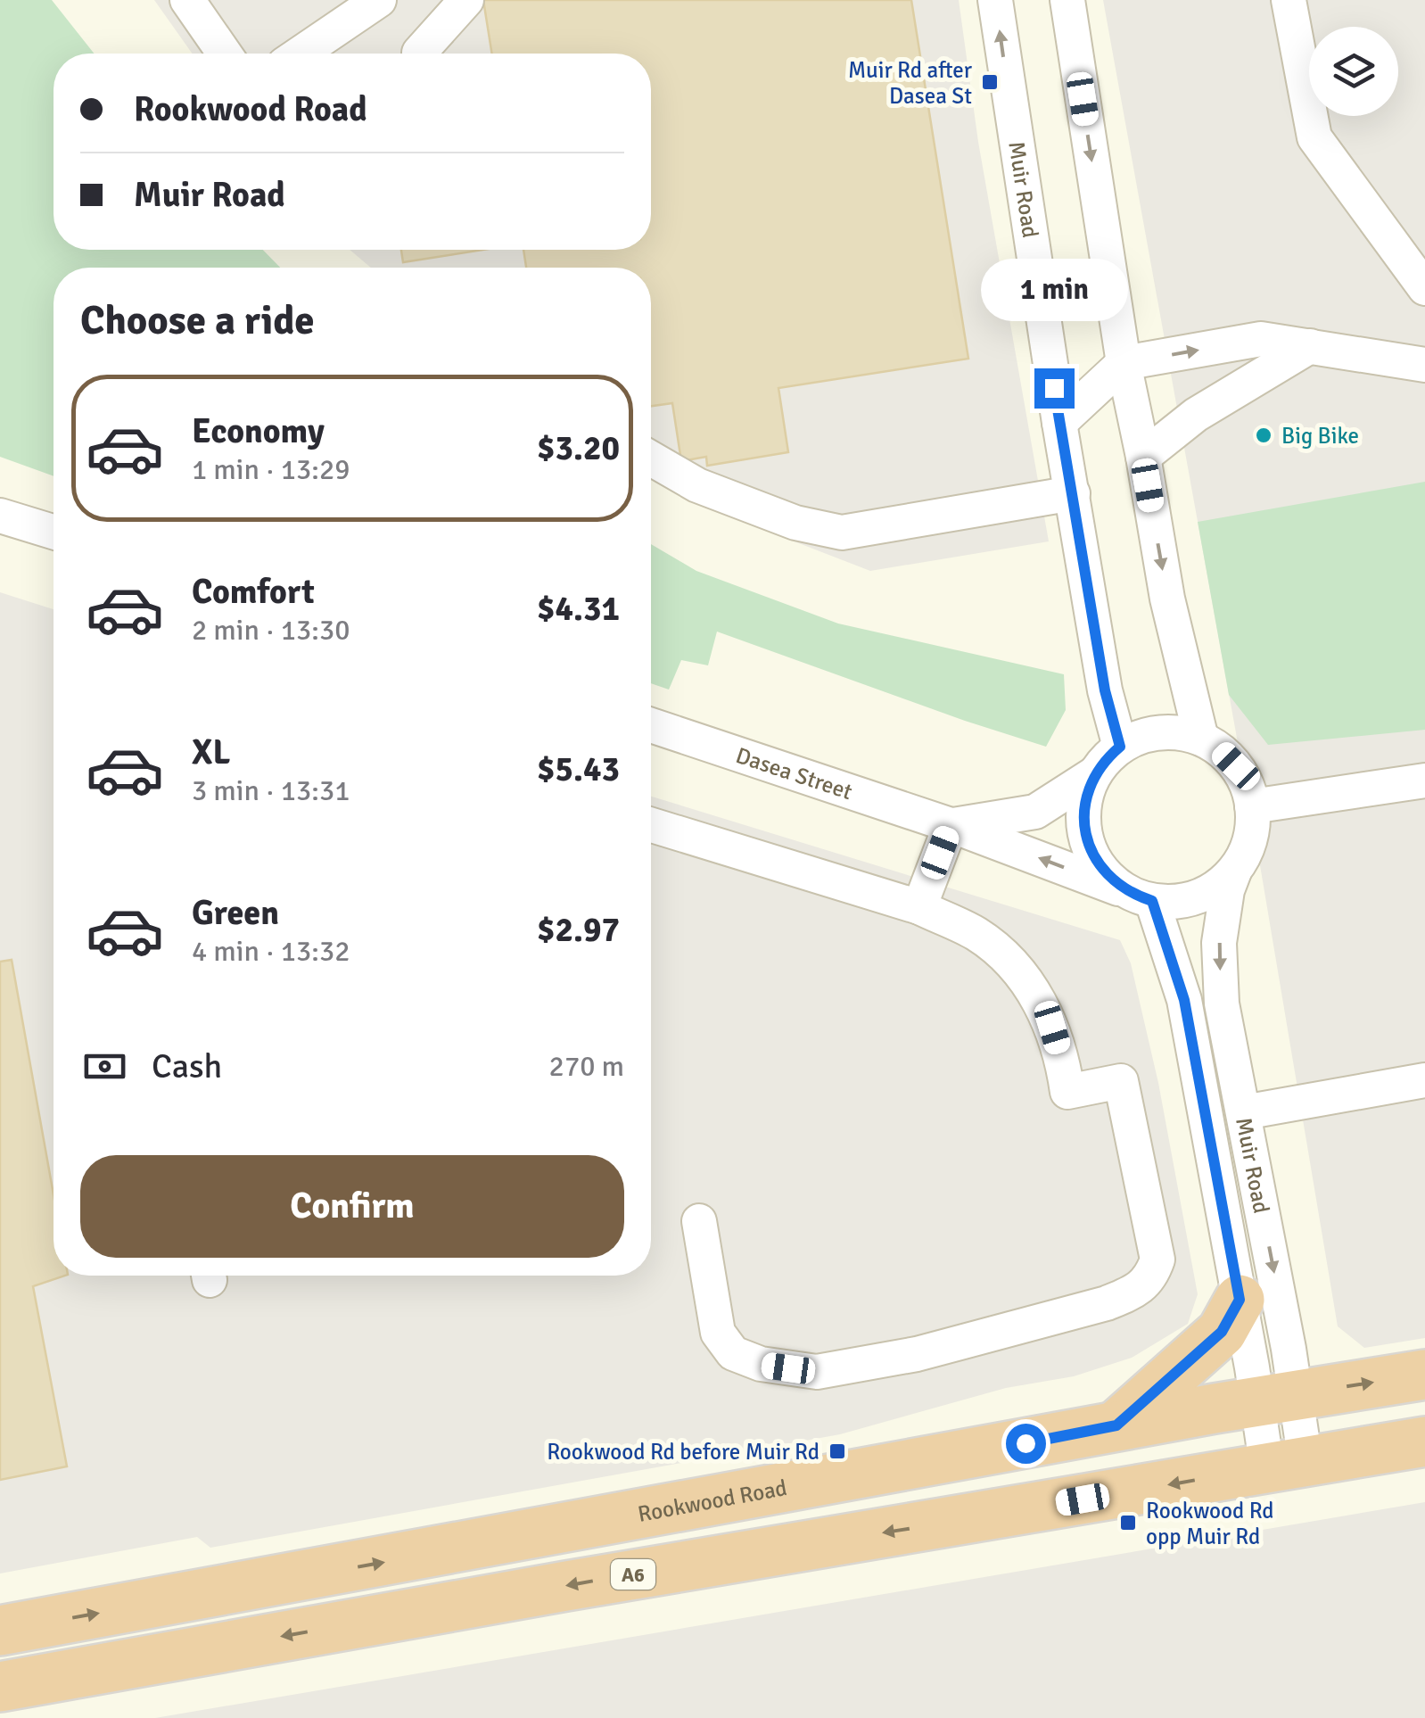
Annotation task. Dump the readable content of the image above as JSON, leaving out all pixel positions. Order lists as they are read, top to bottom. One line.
{"streets":{"highway":["Rookwood Road","A6"],"street":["Muir Road","Dasea Street"]},"crossings":[["Muir Road","Dasea Street"],["Muir Road","Rookwood Road"],["Muir Road","A6"]],"places":{"transit":["Muir Rd after Dasea St","Rookwood Rd before Muir Rd","Rookwood Rd opp Muir Rd"],"other":["Big Bike"]},"page":{"banner":["Rookwood Road","Muir Road"],"bubble":"1 min","heading":"Choose a ride","list":[{"name":"Economy","note":"1 min · 13:29","value":"$3.20"},{"name":"Comfort","note":"2 min · 13:30","value":"$4.31"},{"name":"XL","note":"3 min · 13:31","value":"$5.43"},{"name":"Green","note":"4 min · 13:32","value":"$2.97"}],"pay":["Cash","270 m"],"buttons":"Confirm"}}
